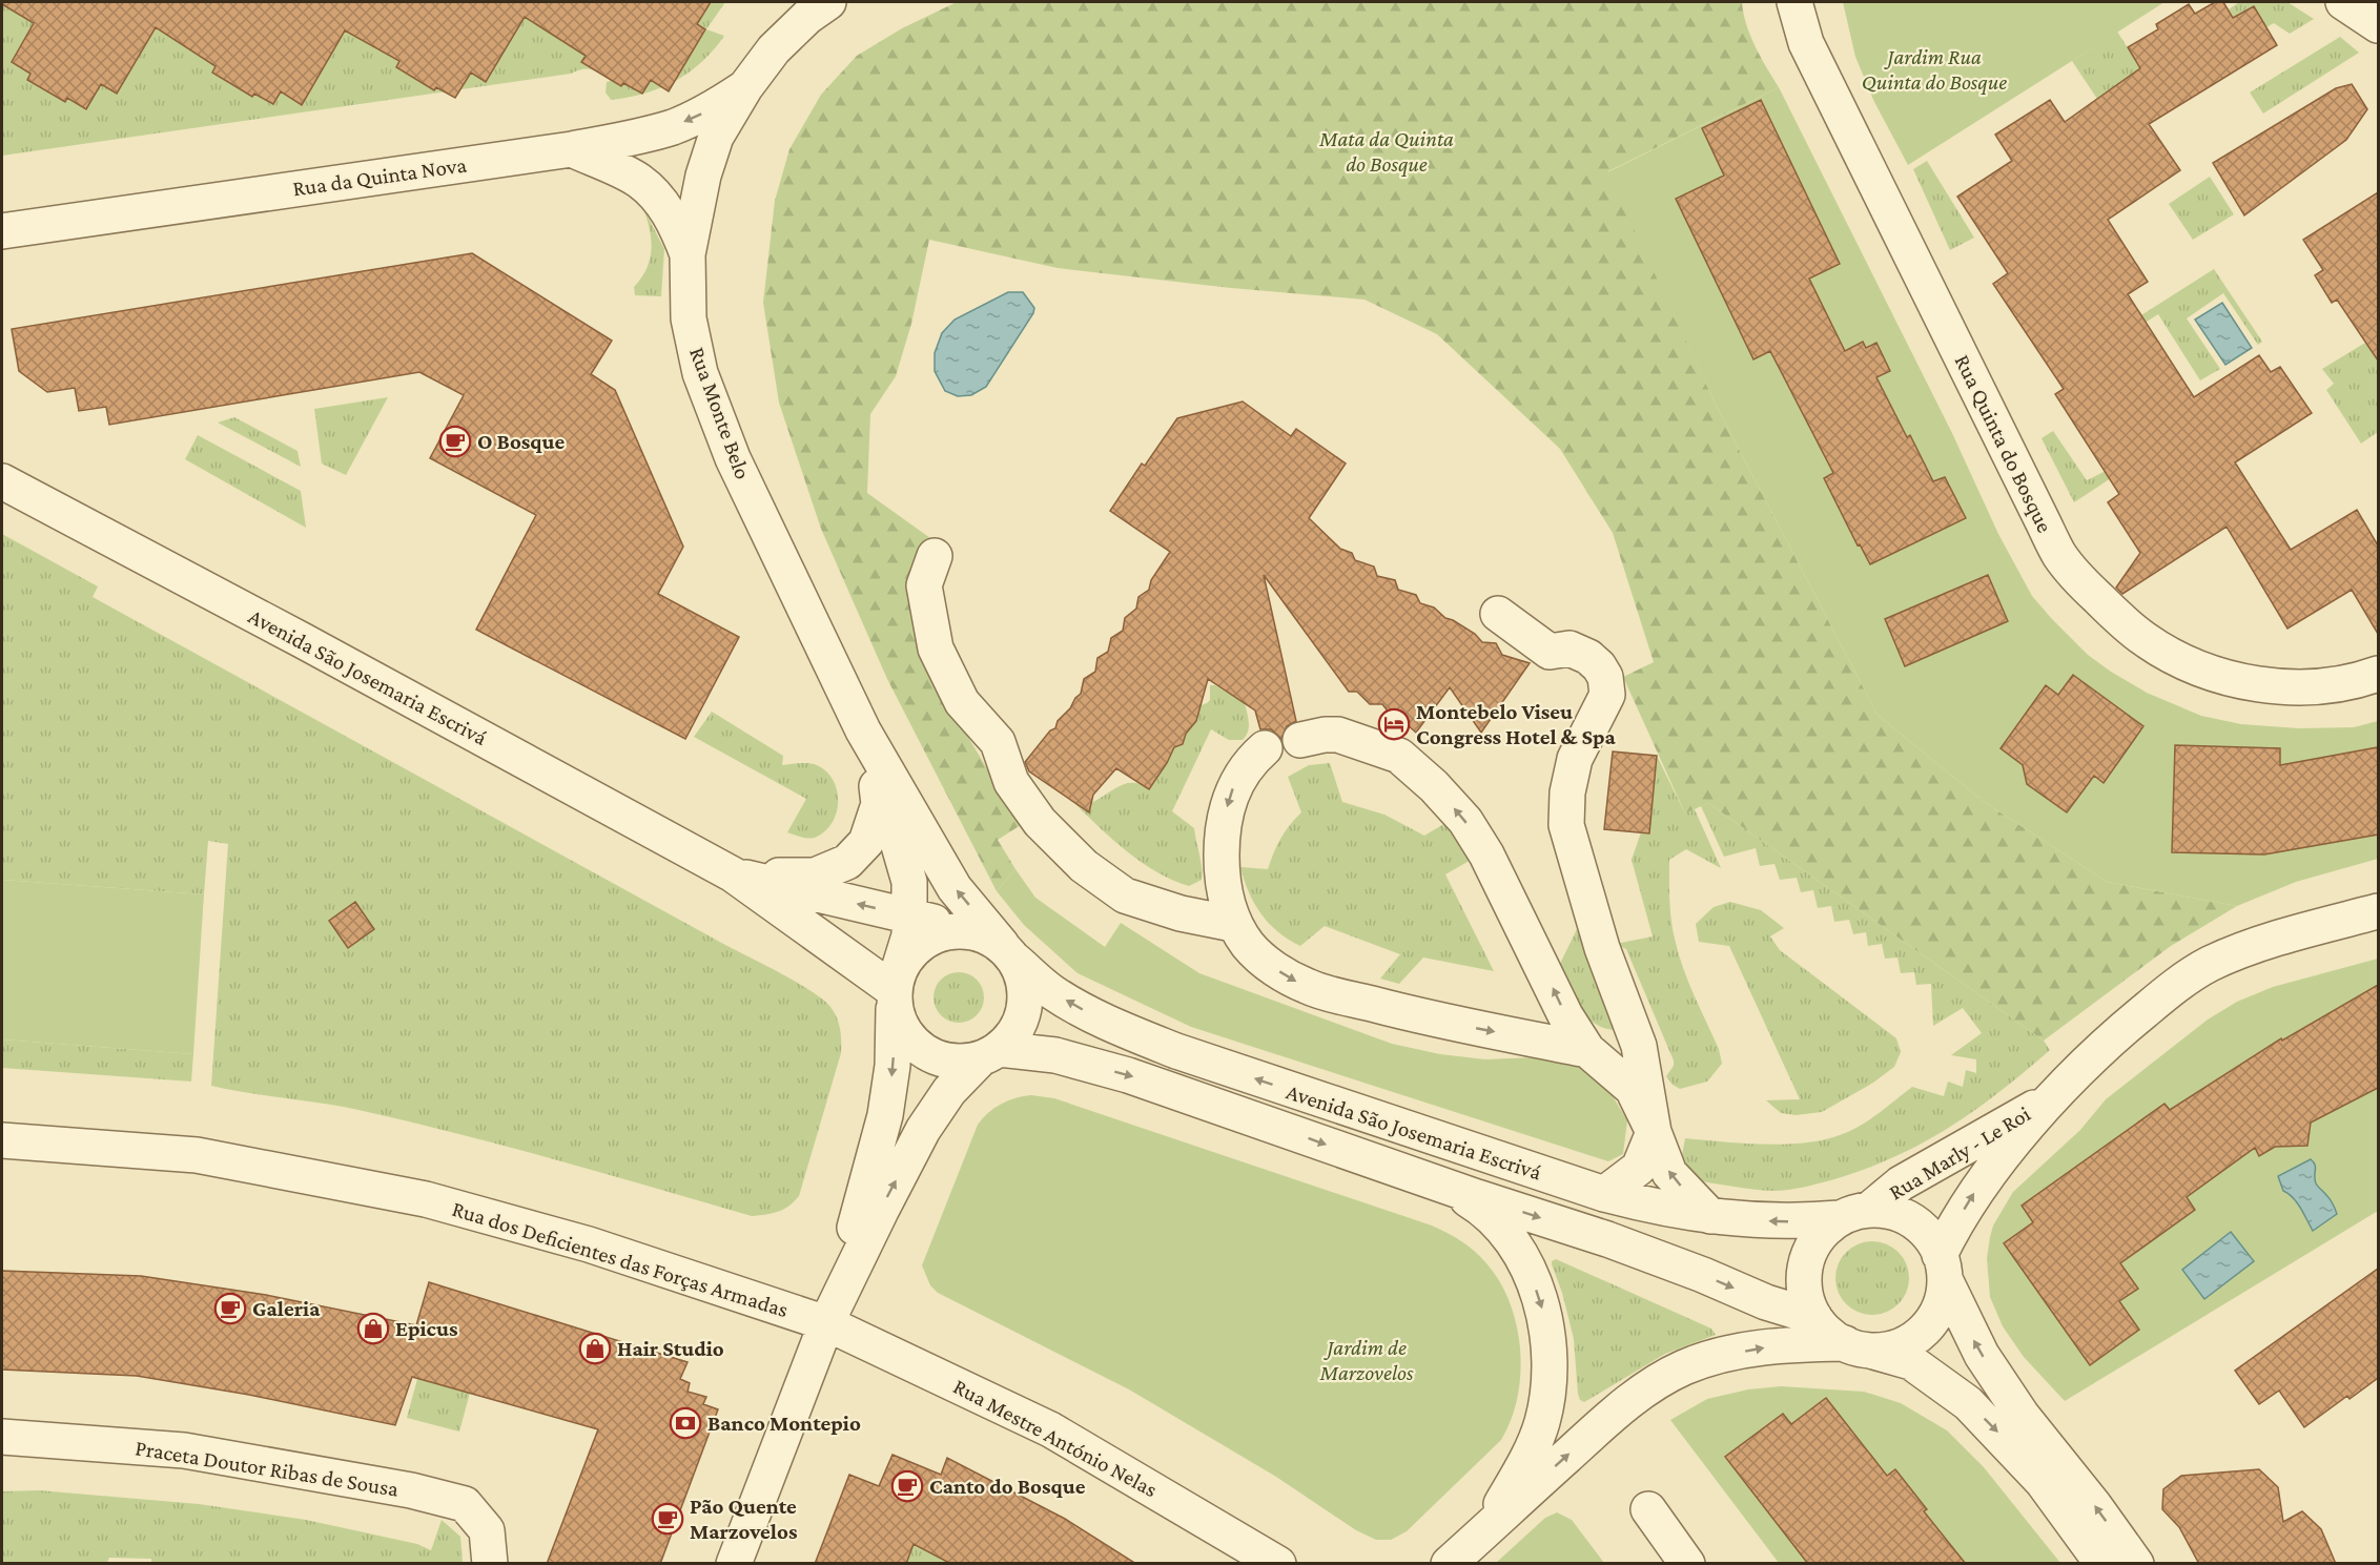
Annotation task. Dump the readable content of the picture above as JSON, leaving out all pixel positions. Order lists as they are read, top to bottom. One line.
{"streets":{"street":["Rua da Quinta Nova","Rua Monte Belo","Rua Quinta do Bosque","Avenida São Josemaria Escrivá","Rua Marly - Le Roi","Rua dos Deficientes das Forças Armadas","Rua Mestre António Nelas","Praceta Doutor Ribas de Sousa"]},"crossings":[["Rua da Quinta Nova","Rua Monte Belo"],["Rua Monte Belo","Avenida São Josemaria Escrivá"],["Rua Monte Belo","Rua dos Deficientes das Forças Armadas"],["Rua Monte Belo","Rua Mestre António Nelas"],["Avenida São Josemaria Escrivá","Rua Marly - Le Roi"],["Rua dos Deficientes das Forças Armadas","Rua Mestre António Nelas"]],"parks":["Jardim Rua Quinta do Bosque","Mata da Quinta do Bosque","Jardim de Marzovelos"],"places":{"cafe":["O Bosque","Galeria","Canto do Bosque","Pão Quente Marzovelos"],"hotel":["Montebelo Viseu Congress Hotel & Spa"],"shop":["Epicus","Hair Studio"],"bank":["Banco Montepio"]}}
